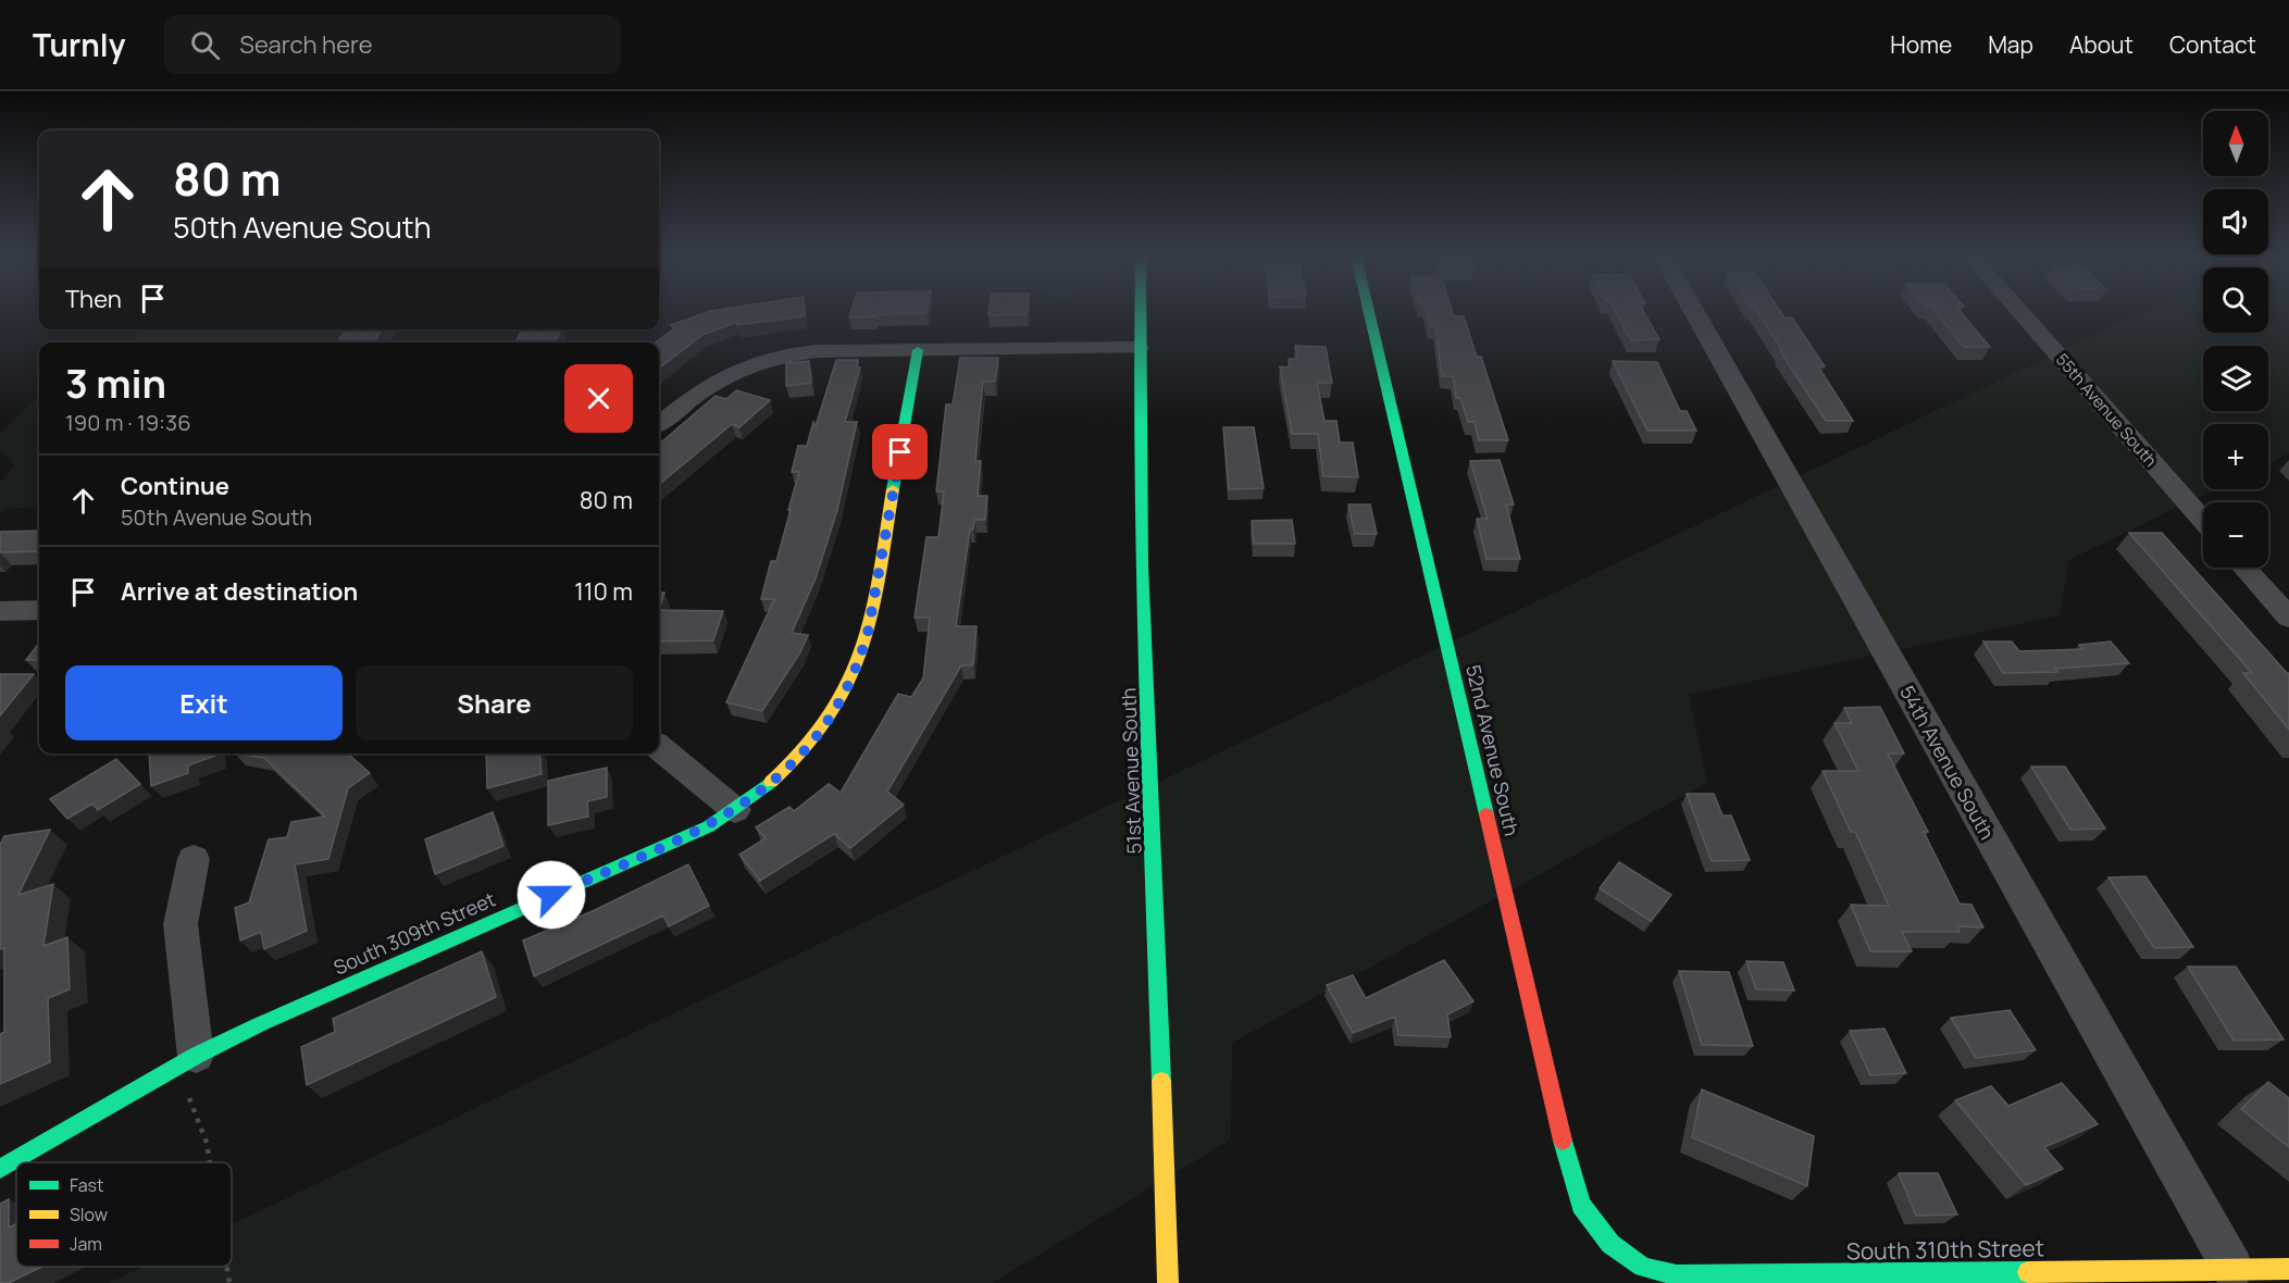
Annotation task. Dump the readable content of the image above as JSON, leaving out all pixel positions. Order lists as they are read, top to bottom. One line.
{"streets":{"street":["55th Avenue South","52nd Avenue South","54th Avenue South","51st Avenue South","South 309th Street","South 310th Street"]},"crossings":[["52nd Avenue South","South 310th Street"],["54th Avenue South","South 310th Street"]],"legend":["Fast","Slow","Jam"],"north":"top","page":{"header":"Turnly","search":"Search here","nav":["Home","Map","About","Contact"],"map_buttons":["+","−"],"turn":["80 m","50th Avenue South"],"then":"Then","heading":["3 min","190 m · 19:36"],"list":[{"name":"Continue","note":"50th Avenue South","value":"80 m"},{"name":"Arrive at destination","value":"110 m"}],"buttons":["Exit","Share"]}}
